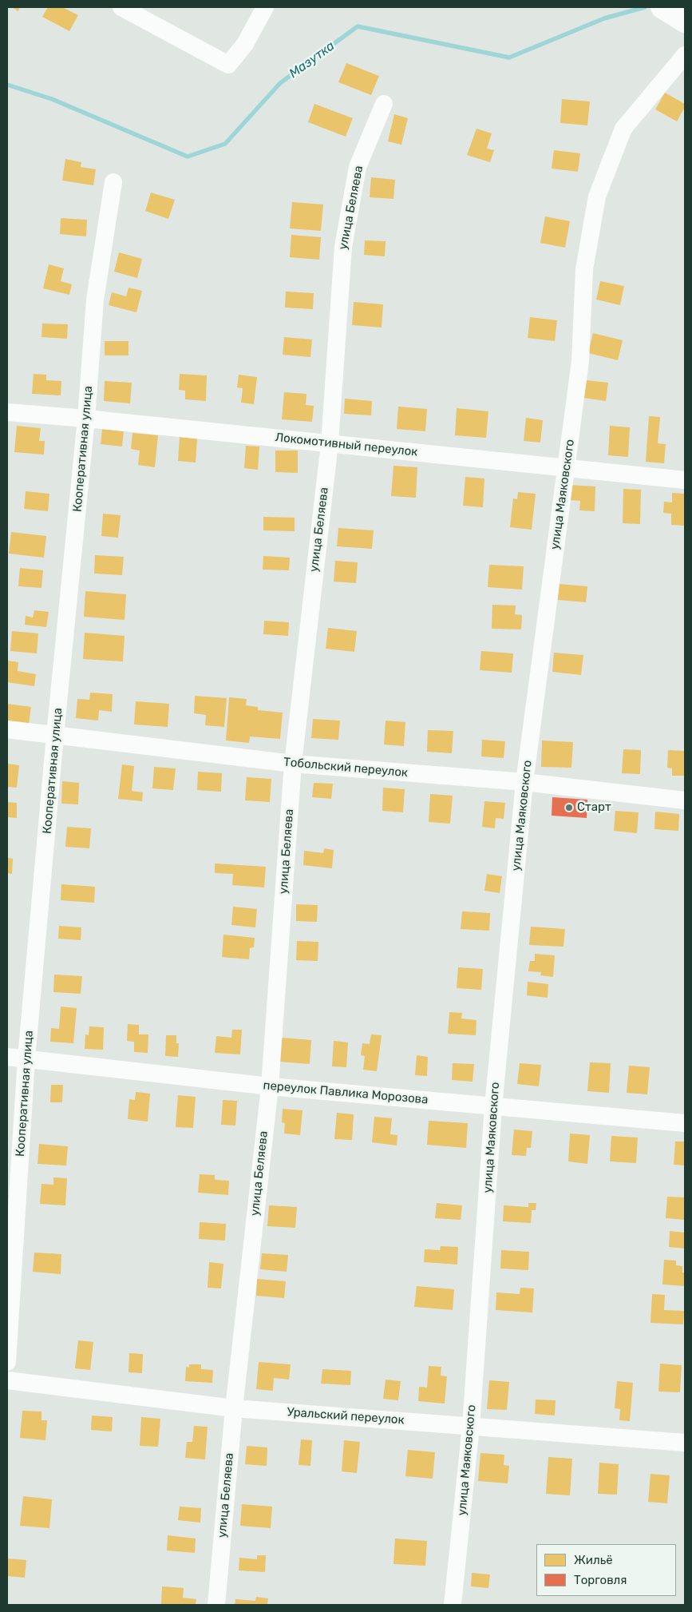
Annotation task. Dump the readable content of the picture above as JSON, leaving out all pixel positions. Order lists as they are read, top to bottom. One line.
{"streets":{"street":["улица Беляева","Локомотивный переулок","Кооперативная улица","улица Маяковского","Тобольский переулок","переулок Павлика Морозова","Уральский переулок"]},"crossings":[["улица Беляева","Локомотивный переулок"],["улица Беляева","Тобольский переулок"],["улица Беляева","переулок Павлика Морозова"],["улица Беляева","Уральский переулок"],["Локомотивный переулок","Кооперативная улица"],["Локомотивный переулок","улица Маяковского"],["Кооперативная улица","Тобольский переулок"],["Кооперативная улица","переулок Павлика Морозова"],["улица Маяковского","Тобольский переулок"],["улица Маяковского","переулок Павлика Морозова"],["улица Маяковского","Уральский переулок"]],"water":["Мазутка"],"places":["Старт"],"legend":["Жильё","Торговля"]}
